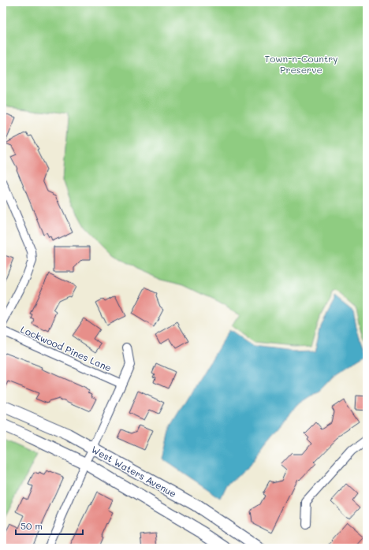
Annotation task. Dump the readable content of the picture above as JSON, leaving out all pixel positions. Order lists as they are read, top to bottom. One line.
{"streets":{"street":["Lockwood Pines Lane","West Waters Avenue"]},"parks":["Town-n-Country Preserve"],"scale_bar":"50 m"}
